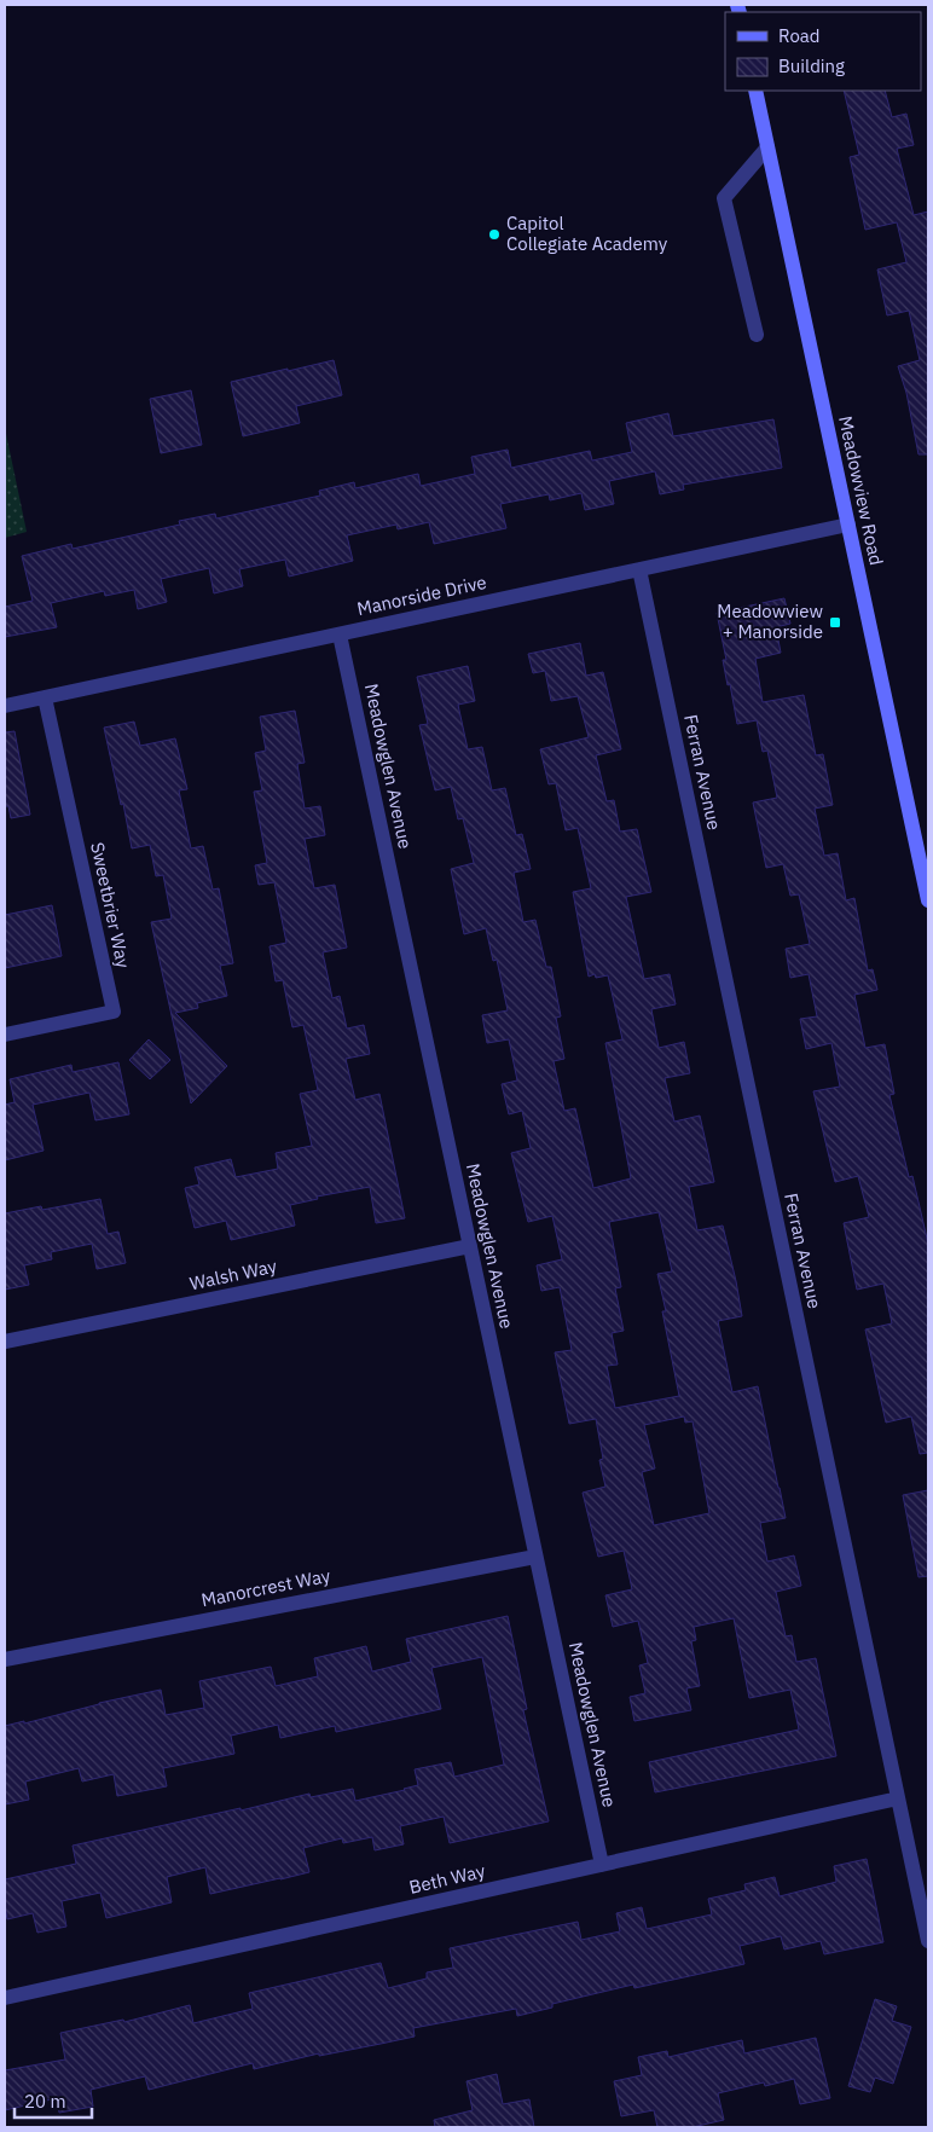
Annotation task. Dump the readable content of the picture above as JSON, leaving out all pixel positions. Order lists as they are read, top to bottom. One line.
{"streets":{"main road":["Meadowview Road"],"street":["Manorside Drive","Meadowglen Avenue","Ferran Avenue","Sweetbrier Way","Walsh Way","Manorcrest Way","Beth Way"]},"crossings":[["Meadowview Road","Manorside Drive"],["Manorside Drive","Meadowglen Avenue"],["Manorside Drive","Ferran Avenue"],["Manorside Drive","Sweetbrier Way"],["Meadowglen Avenue","Walsh Way"],["Meadowglen Avenue","Manorcrest Way"],["Meadowglen Avenue","Beth Way"],["Ferran Avenue","Beth Way"]],"places":{"other":["Capitol Collegiate Academy"],"transit":["Meadowview + Manorside"]},"legend":["Road","Building"],"scale_bar":"20 m"}
